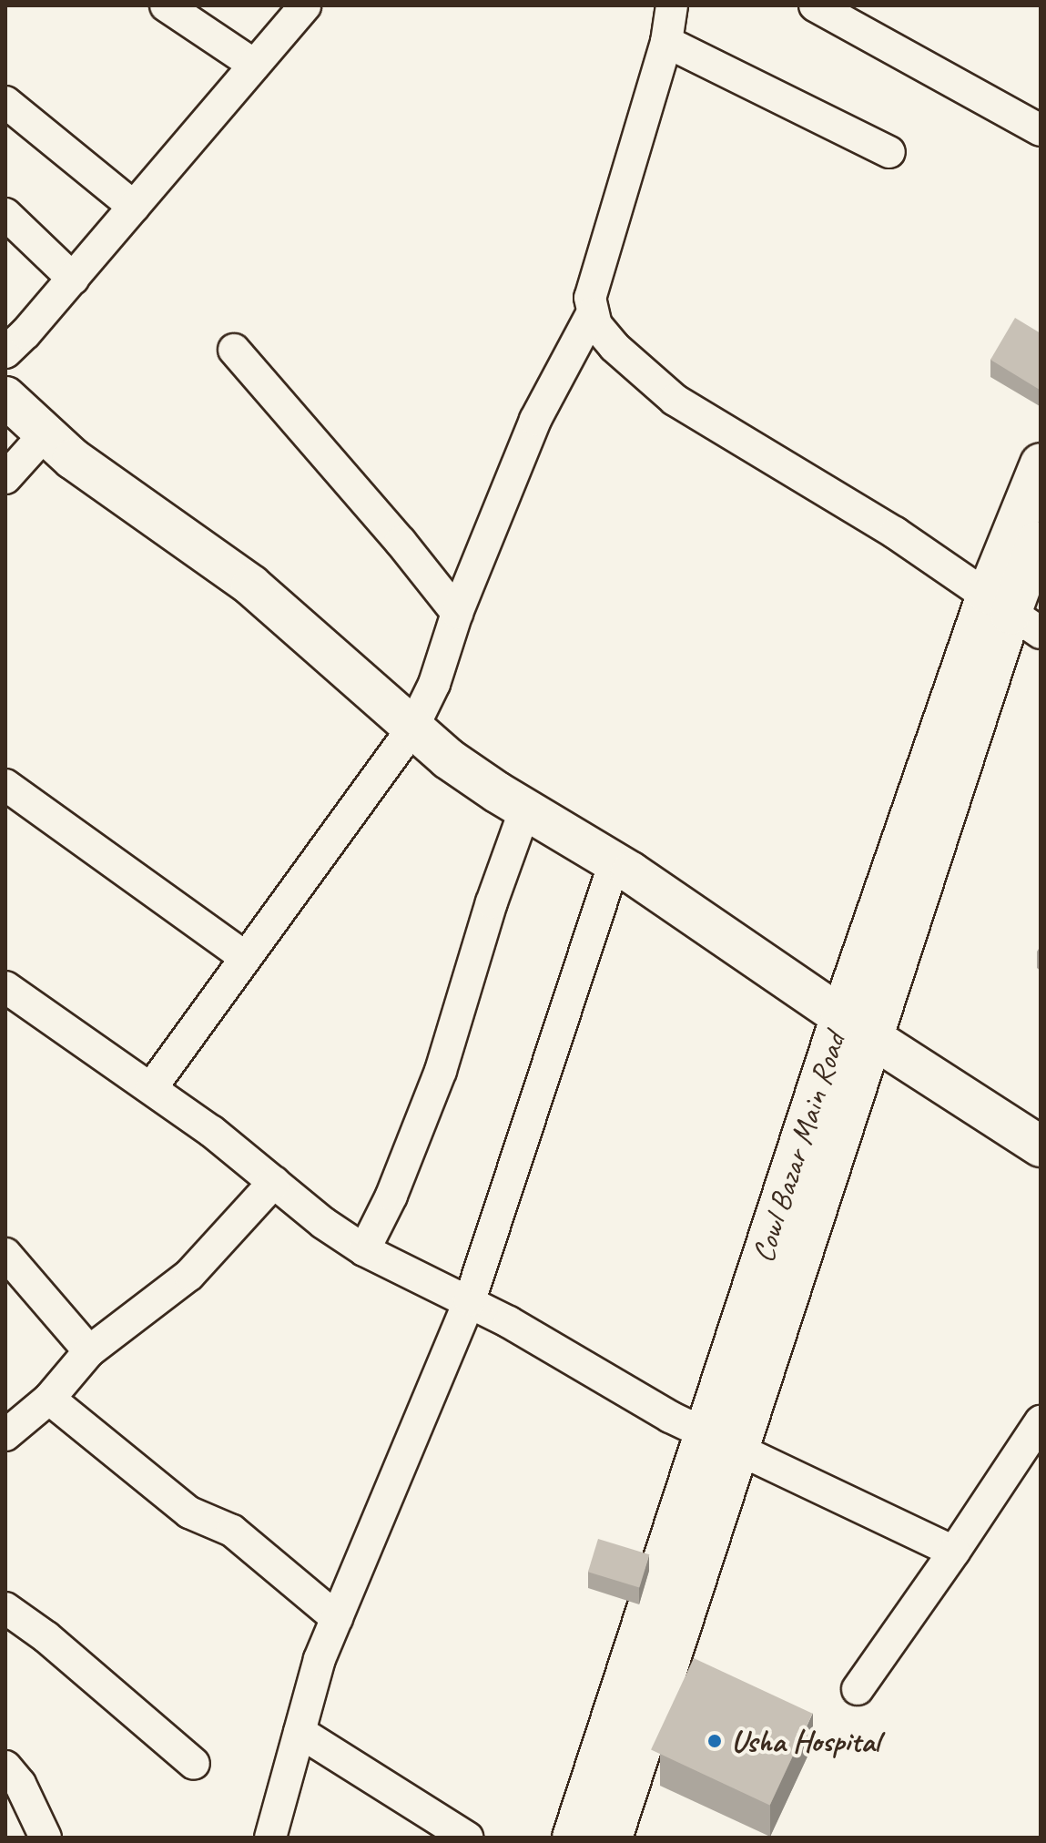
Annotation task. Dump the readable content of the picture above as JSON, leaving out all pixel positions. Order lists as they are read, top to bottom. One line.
{"streets":{"street":["Cowl Bazar Main Road"]},"places":["Usha Hospital"]}
